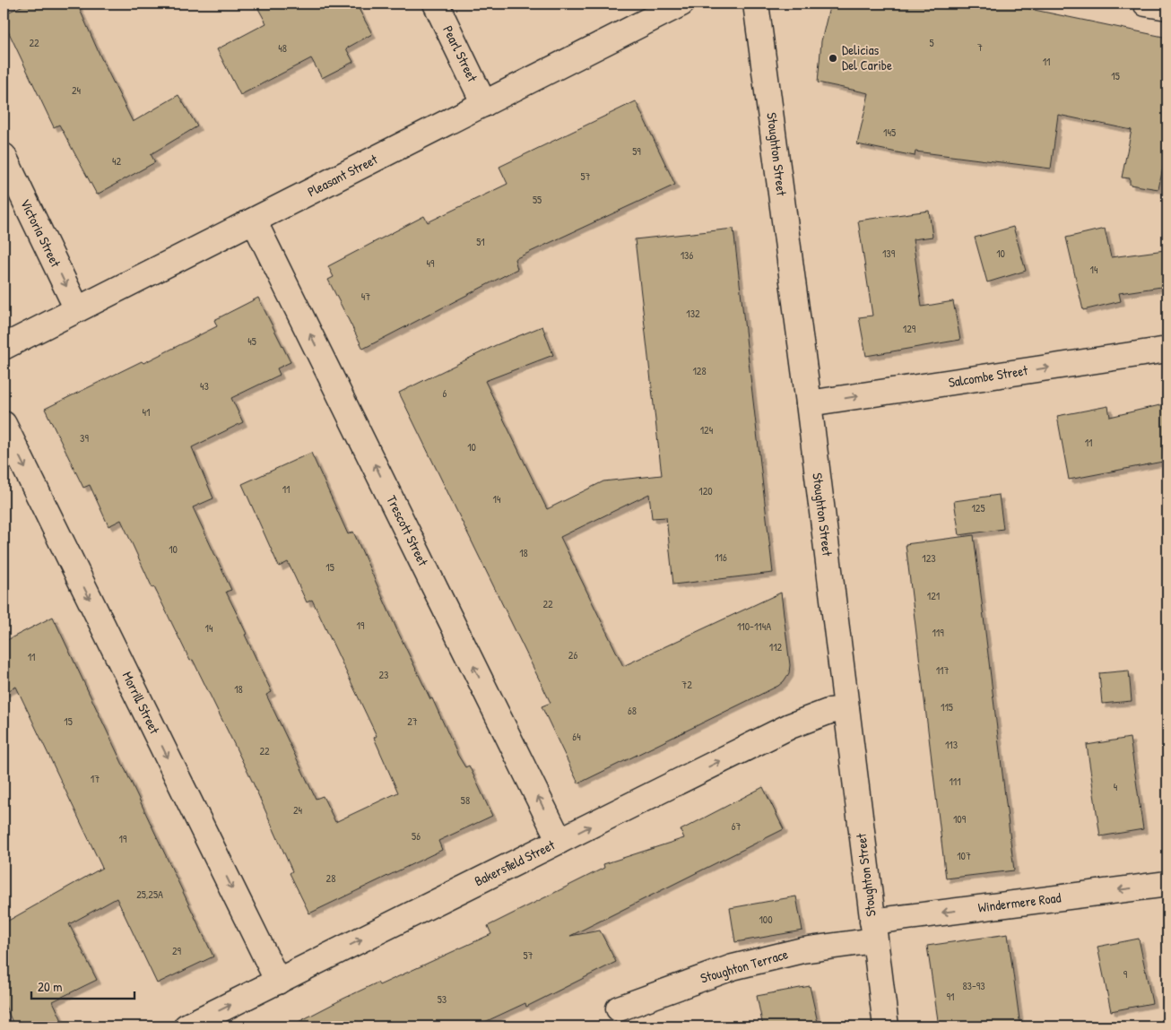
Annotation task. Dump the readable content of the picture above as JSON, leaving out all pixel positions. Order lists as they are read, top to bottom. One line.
{"streets":{"street":["Pearl Street","Stoughton Street","Pleasant Street","Victoria Street","Salcombe Street","Trescott Street","Morrill Street","Bakersfield Street","Windermere Road","Stoughton Terrace"]},"crossings":[["Pearl Street","Pleasant Street"],["Stoughton Street","Salcombe Street"],["Stoughton Street","Bakersfield Street"],["Stoughton Street","Windermere Road"],["Stoughton Street","Stoughton Terrace"],["Pleasant Street","Victoria Street"],["Pleasant Street","Trescott Street"],["Trescott Street","Bakersfield Street"],["Morrill Street","Bakersfield Street"],["Windermere Road","Stoughton Terrace"]],"one_way":["Victoria Street","Salcombe Street","Trescott Street","Morrill Street","Bakersfield Street","Windermere Road"],"places":["Delicias Del Caribe"],"house_numbers":["22","5","7","48","11","15","24","145","59","42","57","55","51","139","10","136","49","14","47","132","129","45","128","43","6","41","124","39","11","10","11","120","14","125","10","18","116","123","15","121","22","19","110-114A","14","119","112","26","11","117","23","72","18","115","68","15","27","64","113","22","17","111","4","58","24","109","67","56","19","107","28","25,25A","100","29","57","9","83-93","91","53"],"scale_bar":"20 m"}
